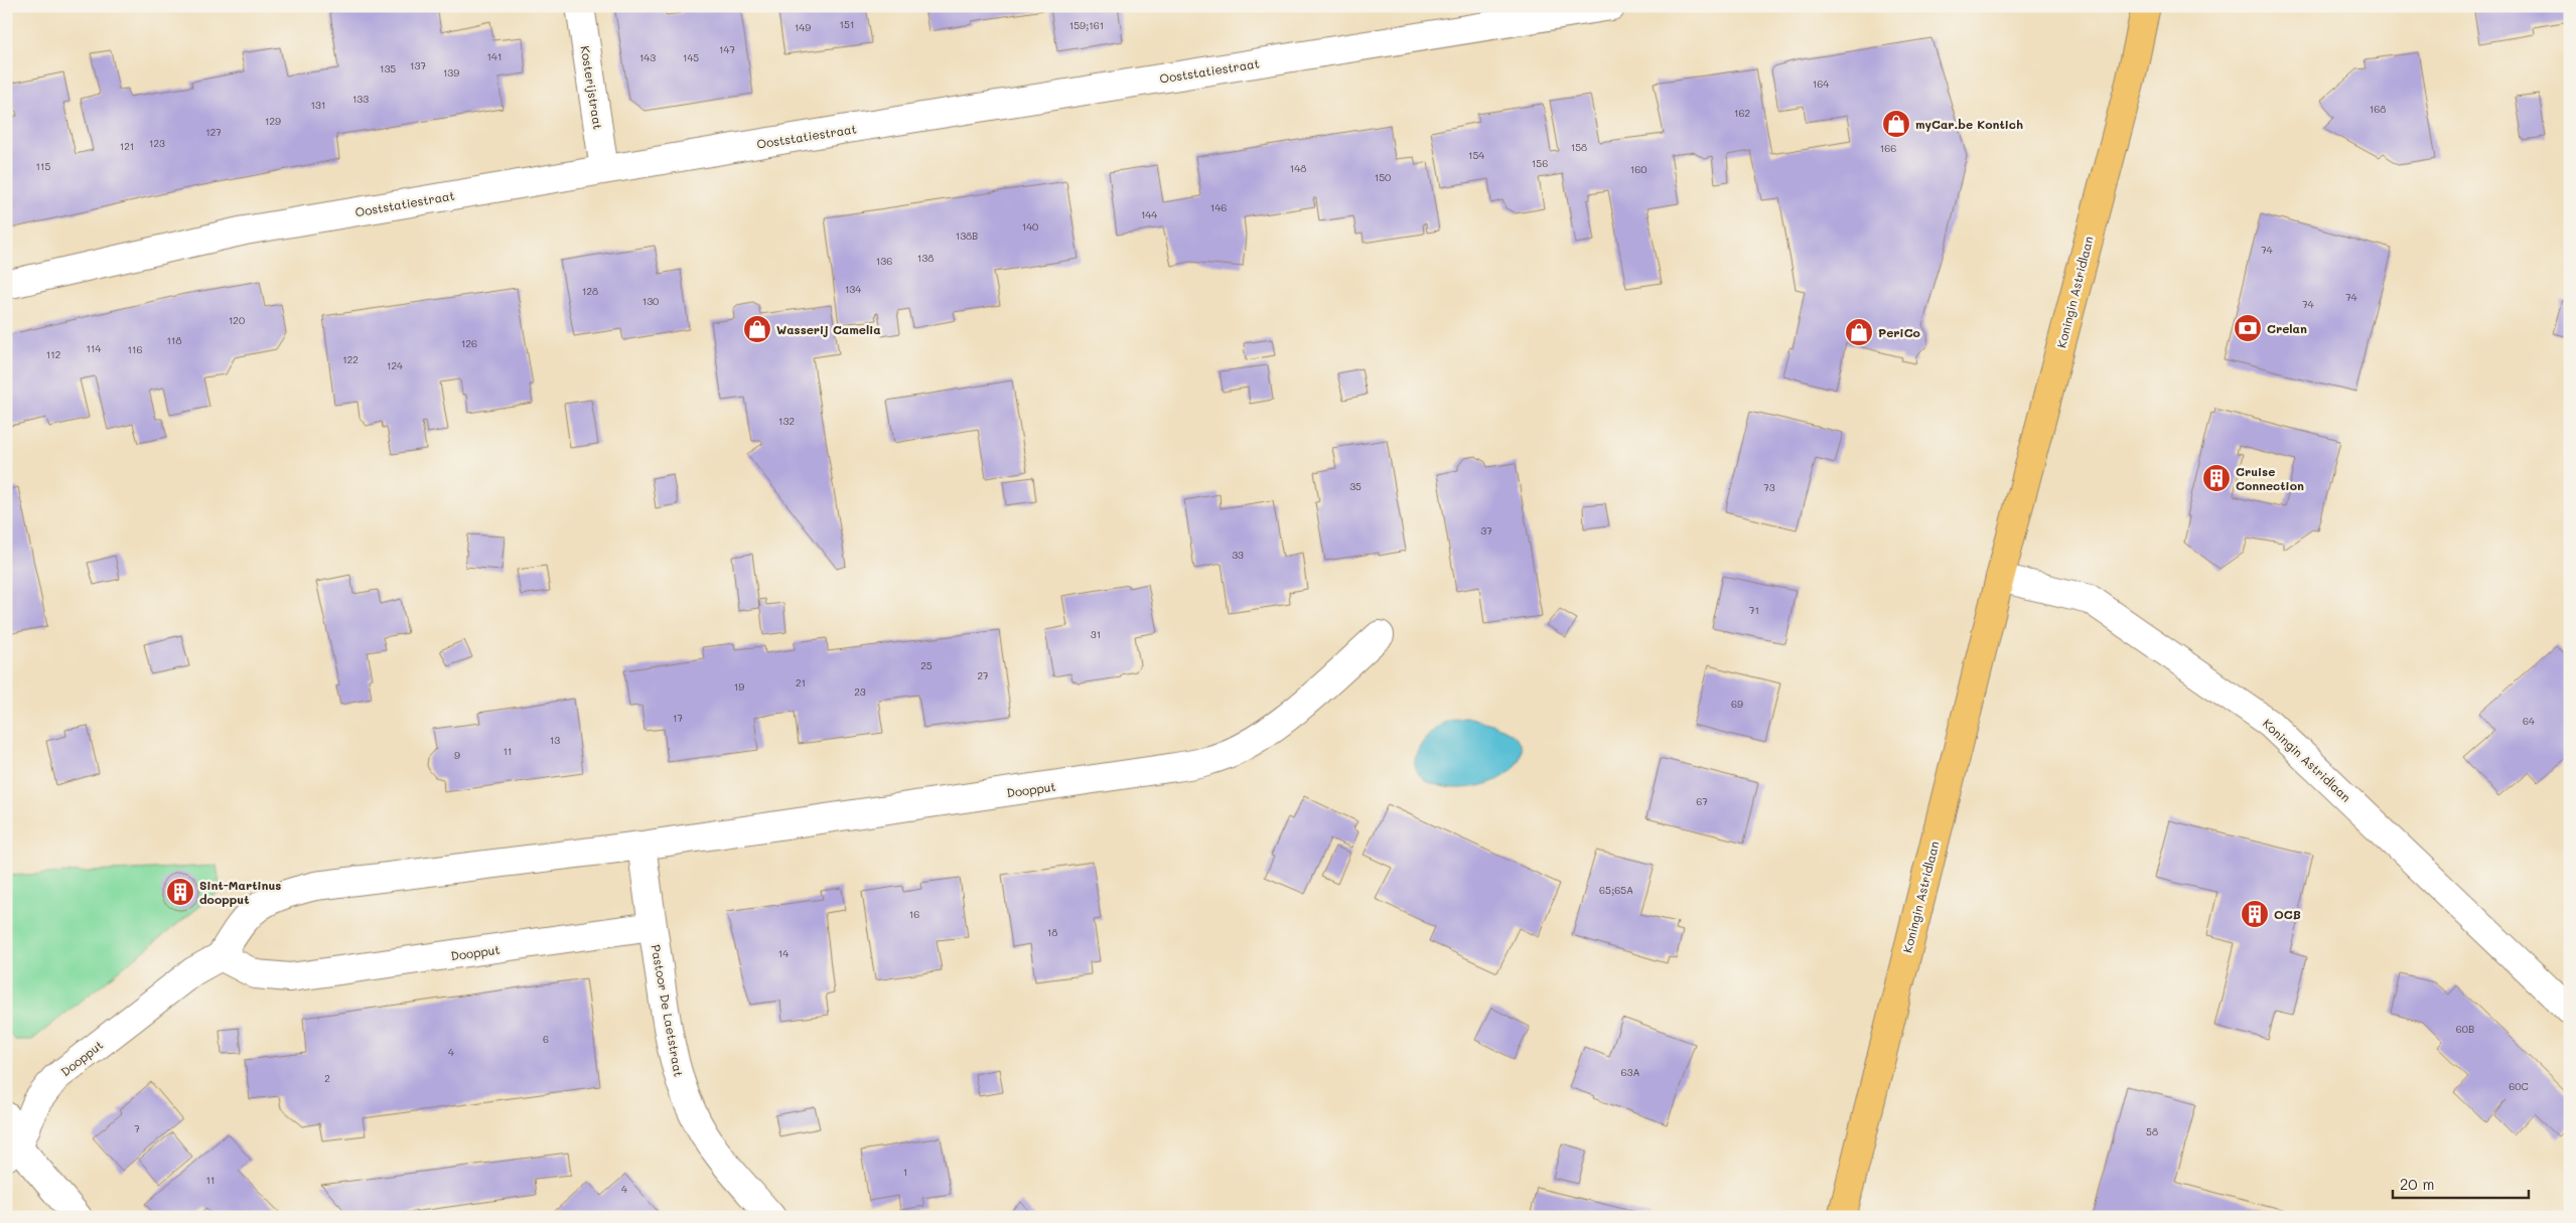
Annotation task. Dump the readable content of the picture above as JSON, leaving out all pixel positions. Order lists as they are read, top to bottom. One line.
{"streets":{"main road":["Koningin Astridlaan"],"street":["Ooststatiestraat","Kosterijstraat","Doopput","Pastoor De Laetstraat"]},"crossings":[["Ooststatiestraat","Kosterijstraat"],["Doopput","Pastoor De Laetstraat"]],"places":{"shop":["myCar.be Kontich","Wasserij Camelia","PeriCo"],"bank":["Crelan"],"building":["Cruise Connection","Sint-Martinus doopput","OCB"]},"house_numbers":["151","159;161","149","147","141","143","145","137","135","139","164","133","131","168","162","129","127","123","121","158","166","154","156","115","148","160","150","146","144","140","138B","74","138","136","134","128","74","130","74","120","118","126","114","116","112","122","124","132","35","73","37","33","71","31","25","27","21","19","23","69","17","64","13","11","9","67","65;65A","16","18","14","60B","6","4","63A","2","60C","7","58","1","11","4"],"scale_bar":"20 m"}
